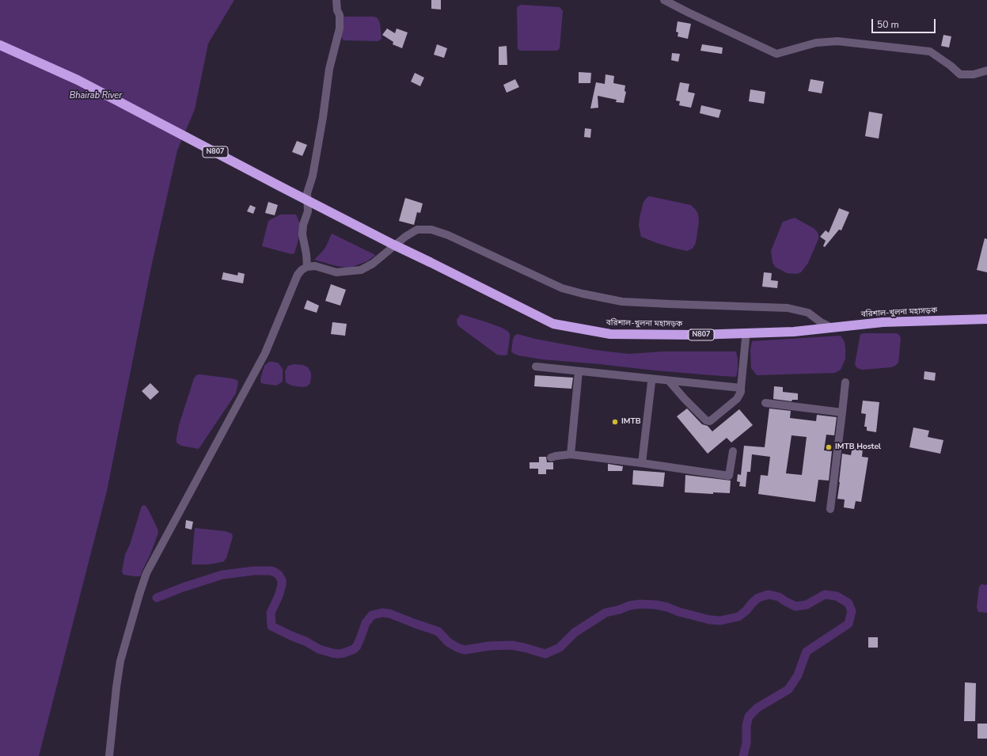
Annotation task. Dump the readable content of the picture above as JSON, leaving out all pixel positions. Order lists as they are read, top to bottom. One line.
{"streets":{"highway":["N807","বরিশাল-খুলনা মহাসড়ক"]},"water":["Bhairab River"],"places":["IMTB","IMTB Hostel"],"scale_bar":"50 m"}
